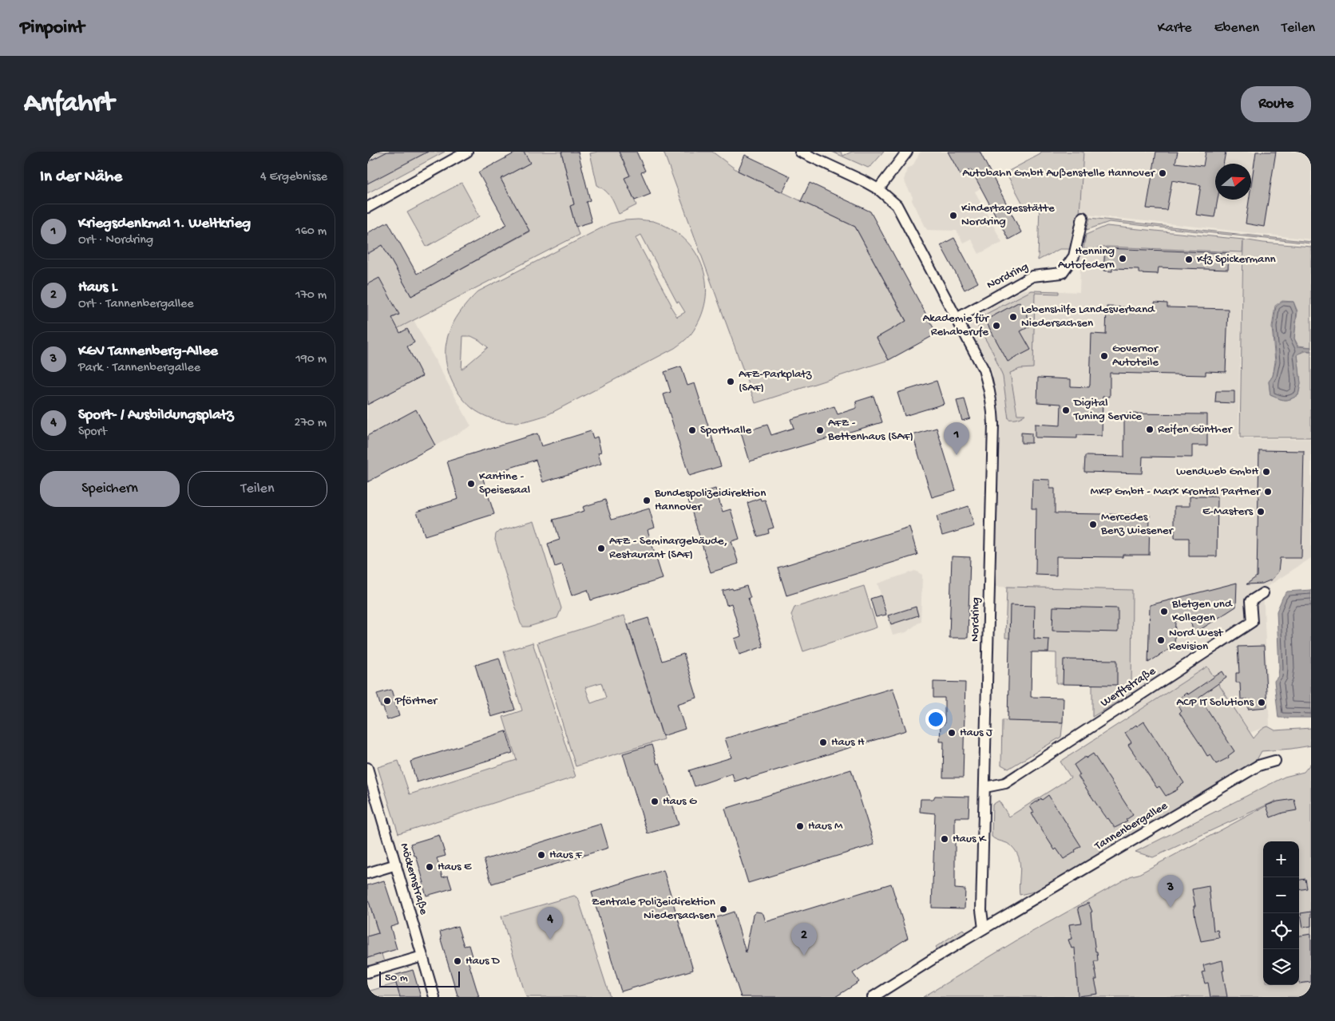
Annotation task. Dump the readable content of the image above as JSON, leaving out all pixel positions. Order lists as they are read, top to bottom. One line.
{"streets":{"street":["Nordring","Werftstraße","Tannenbergallee","Möckernstraße"]},"crossings":[["Nordring","Werftstraße"],["Nordring","Tannenbergallee"]],"places":["Autobahn GmbH Außenstelle Hannover","Kindertagesstätte Nordring","Henning Autofedern","Kfz Spickermann","Lebenshilfe Landesverband Niedersachsen","Akademie für Rehaberufe","Governor Autoteile","AFZ-Parkplatz (SAF)","Digital Tuning Service","Reifen Günther","Sporthalle","AFZ - Bettenhaus (SAF)","wendweb GmbH","Kantine - Speisesaal","MKP GmbH - Marx Krontal Partner","Bundespolizeidirektion Hannover","E-Masters","Mercedes Benz Wiesener","AFZ - Seminargebäude, Restaurant (SAF)","Bletgen und Kollegen","Nord West Revision","Pförtner","ACP IT Solutions","Haus J","Haus H","Haus G","Haus M","Haus K","Haus F","Haus E","Zentrale Polizeidirektion Niedersachsen","Haus D"],"scale_bar":"50 m","north":"right","page":{"header":"Pinpoint","nav":["Karte","Ebenen","Teilen"],"buttons":["Route",["Speichern","Teilen"]],"title":"Anfahrt","heading":["In der Nähe","4 Ergebnisse"],"list":[{"mark":"1","name":"Kriegsdenkmal 1. Weltkrieg","note":"Ort · Nordring","value":"160 m"},{"mark":"2","name":"Haus L","note":"Ort · Tannenbergallee","value":"170 m"},{"mark":"3","name":"KGV Tannenberg-Allee","note":"Park · Tannenbergallee","value":"190 m"},{"mark":"4","name":"Sport- / Ausbildungsplatz","note":"Sport","value":"270 m"}],"pins":["1","3","4","2"],"map_buttons":["+","−"],"scale":"50 m"}}
